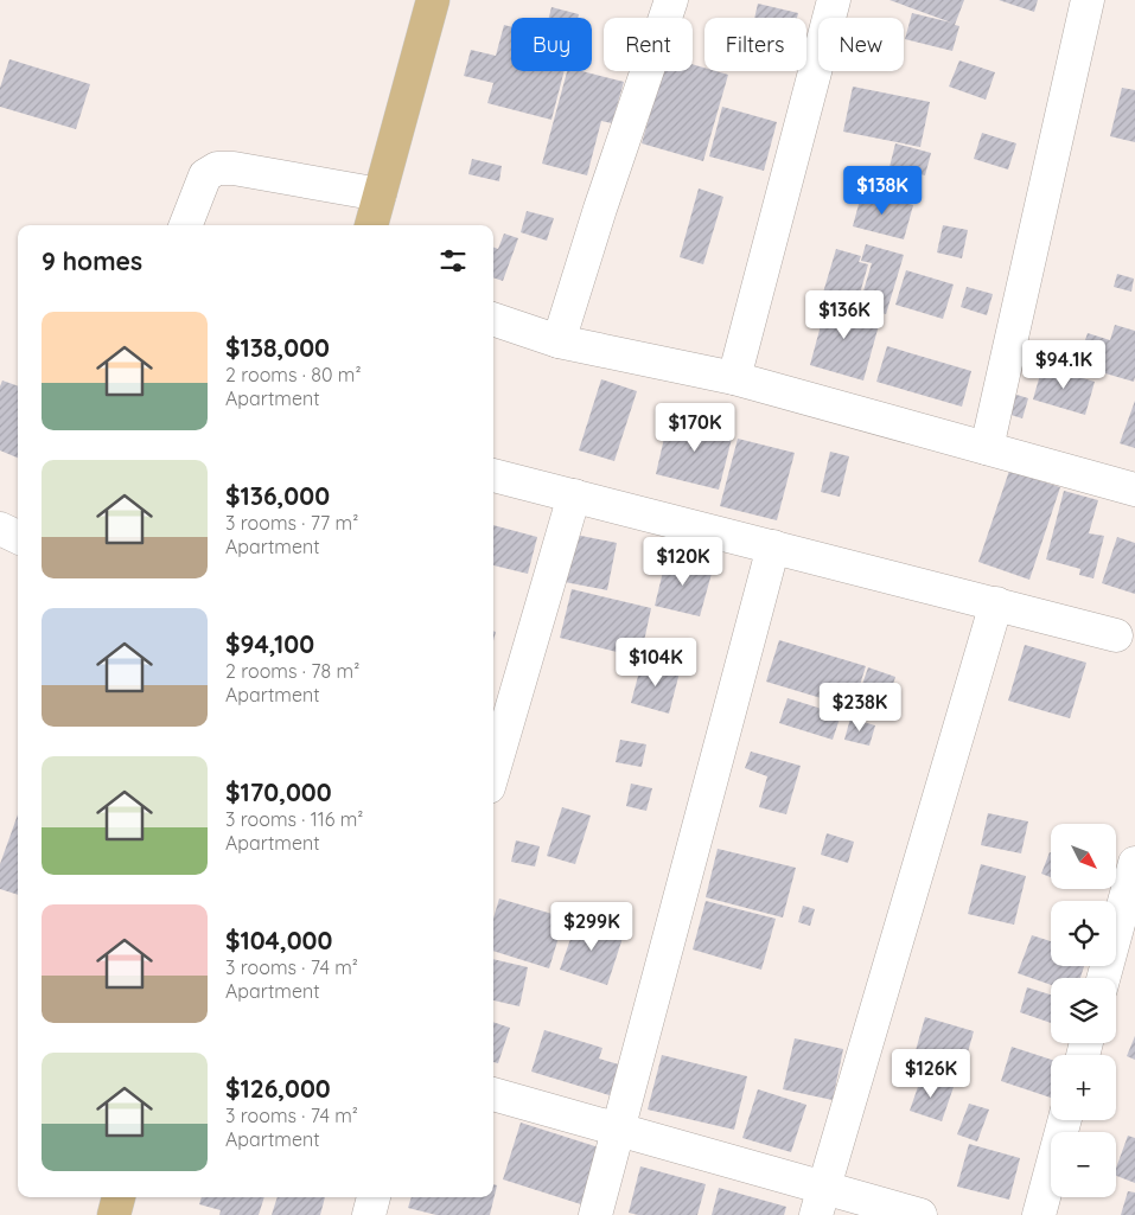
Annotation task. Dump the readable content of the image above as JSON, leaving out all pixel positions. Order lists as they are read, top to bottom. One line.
{"north":"bottom right","page":{"chip":["Buy","Rent","Filters","New"],"price":["$138K","$136K","$94.1K","$170K","$120K","$104K","$238K","$299K","$126K"],"heading":"9 homes","list":[{"name":"$138,000","note":"2 rooms · 80 m² · Apartment"},{"name":"$136,000","note":"3 rooms · 77 m² · Apartment"},{"name":"$94,100","note":"2 rooms · 78 m² · Apartment"},{"name":"$170,000","note":"3 rooms · 116 m² · Apartment"},{"name":"$104,000","note":"3 rooms · 74 m² · Apartment"},{"name":"$126,000","note":"3 rooms · 74 m² · Apartment"}],"map_buttons":["+","−"]}}
